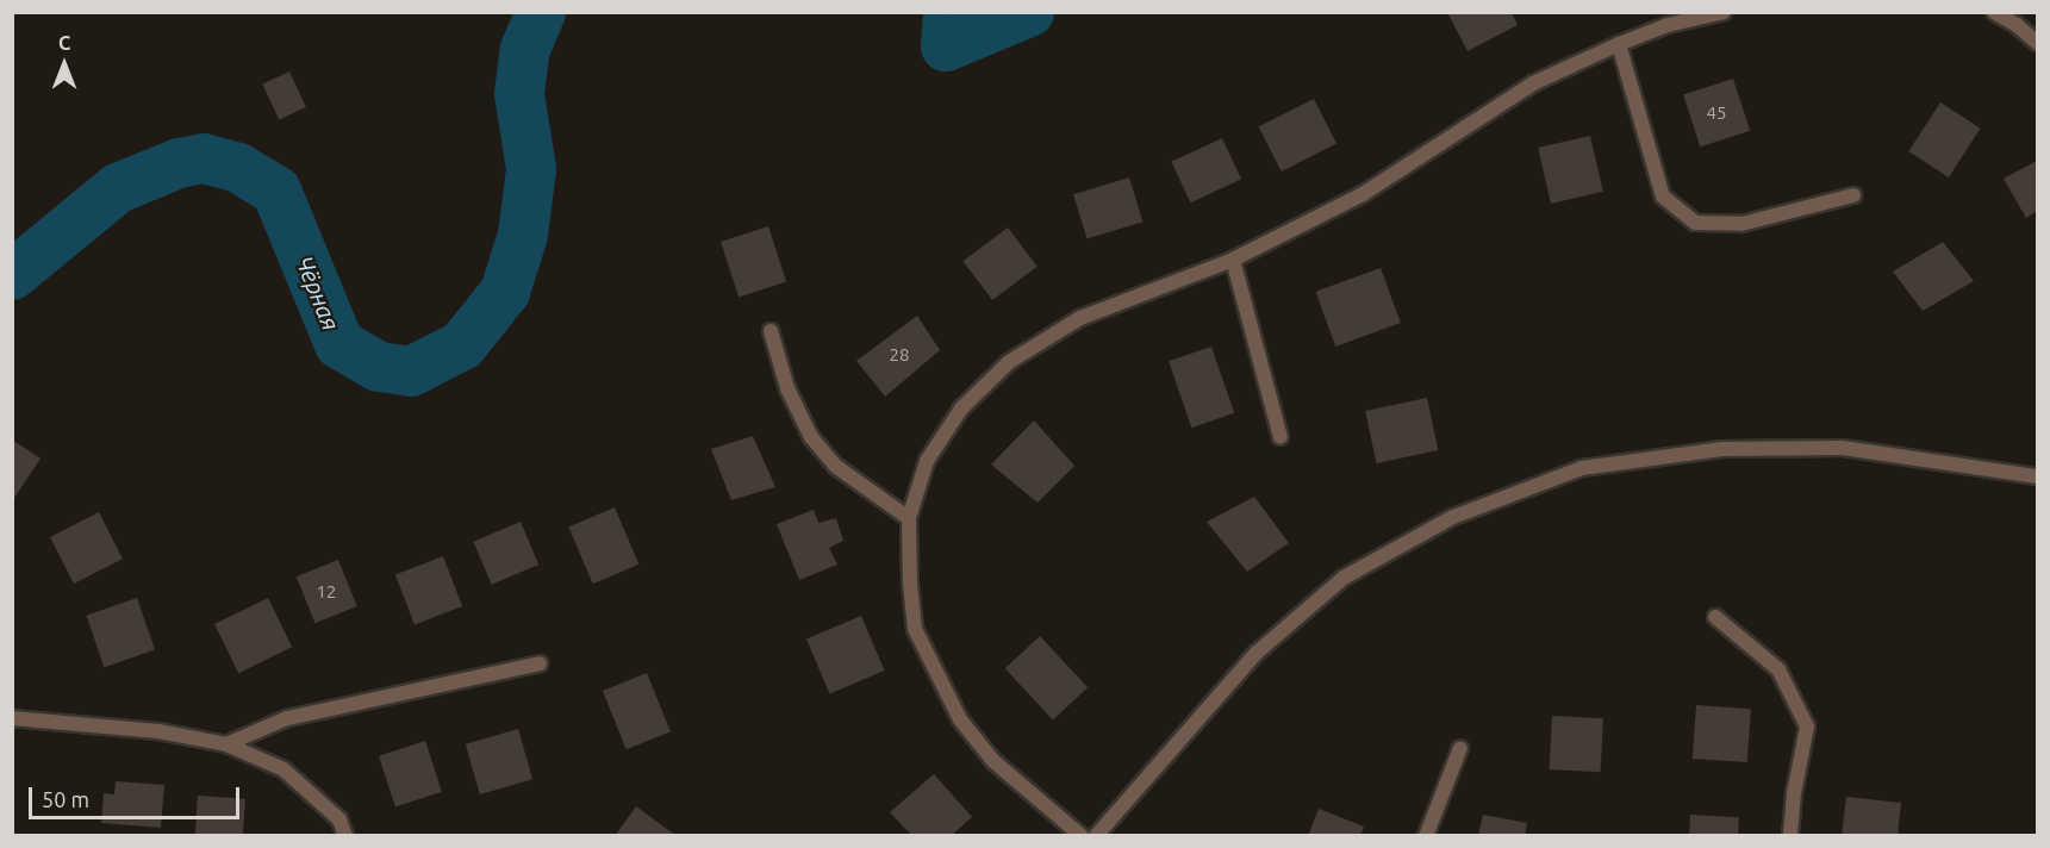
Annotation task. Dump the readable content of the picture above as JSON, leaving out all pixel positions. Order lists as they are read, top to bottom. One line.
{"water":["Чёрная"],"house_numbers":["45","28","12"],"scale_bar":"50 m","north":"top"}
